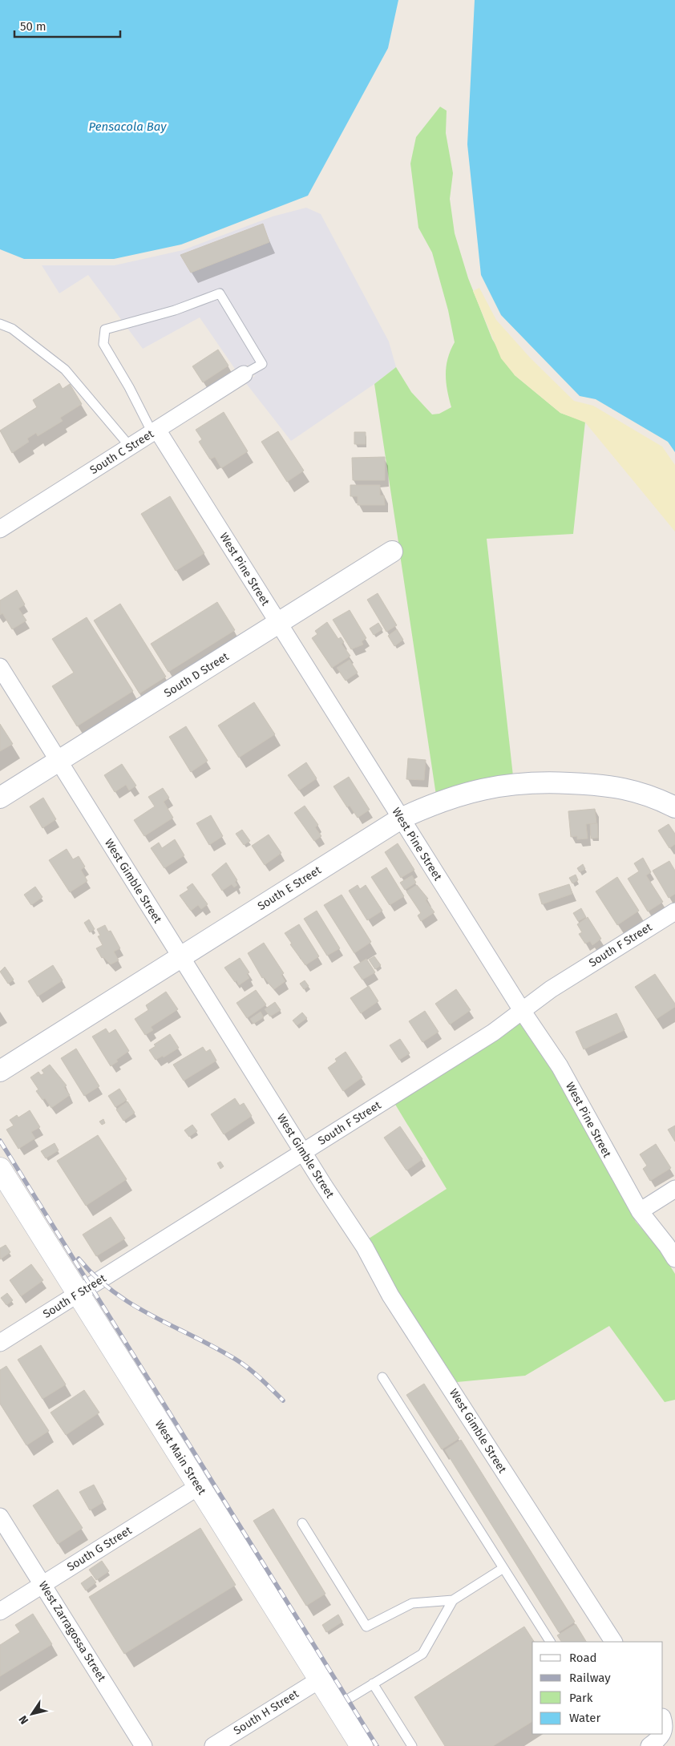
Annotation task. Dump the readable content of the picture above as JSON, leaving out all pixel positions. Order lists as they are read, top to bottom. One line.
{"streets":{"main road":["West Main Street"],"street":["South C Street","West Pine Street","South D Street","West Gimble Street","South E Street","South F Street","South G Street","West Zarragossa Street","South H Street"]},"crossings":[["South C Street","West Pine Street"],["West Pine Street","South D Street"],["West Pine Street","South E Street"],["West Pine Street","South F Street"],["South D Street","West Gimble Street"],["West Gimble Street","South E Street"],["West Gimble Street","South F Street"],["South F Street","West Main Street"],["West Main Street","South G Street"],["West Main Street","South H Street"],["South G Street","West Zarragossa Street"]],"water":["Pensacola Bay"],"legend":["Road","Railway","Park","Water"],"scale_bar":"50 m","north":"bottom left"}
